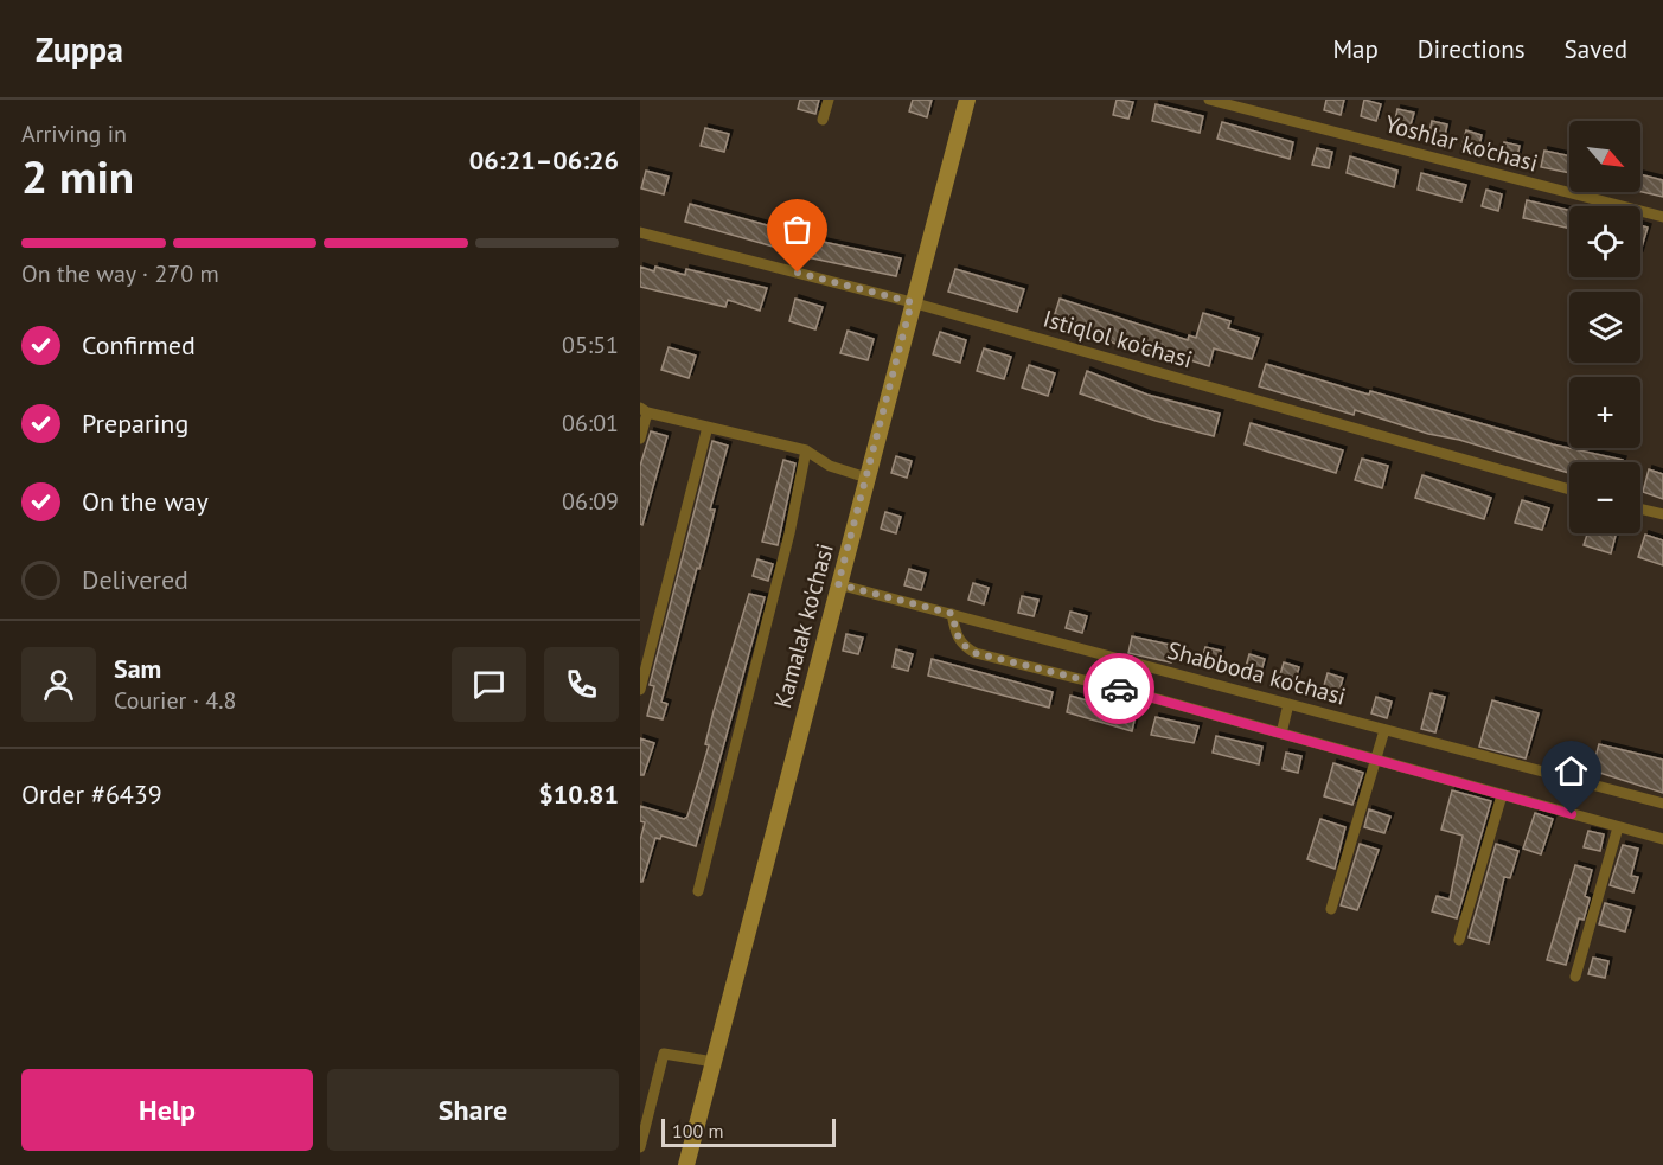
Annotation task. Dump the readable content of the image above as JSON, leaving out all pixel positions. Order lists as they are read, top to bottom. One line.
{"streets":{"main road":["Kamalak ko'chasi"],"street":["Yoshlar ko'chasi","Istiqlol ko'chasi","Shabboda ko'chasi"]},"crossings":[["Istiqlol ko'chasi","Kamalak ko'chasi"],["Kamalak ko'chasi","Shabboda ko'chasi"]],"scale_bar":"100 m","north":"bottom right","page":{"header":"Zuppa","nav":["Map","Directions","Saved"],"heading":["2 min","Arriving in","06:21–06:26"],"panel":["Sam","Courier · 4.8","Order #6439","$10.81"],"map_buttons":["+","−"],"bar":"On the way · 270 m","list":[["Confirmed","05:51"],["Preparing","06:01"],["On the way","06:09"],"Delivered"],"buttons":["Help","Share"],"scale":"100 m"}}
